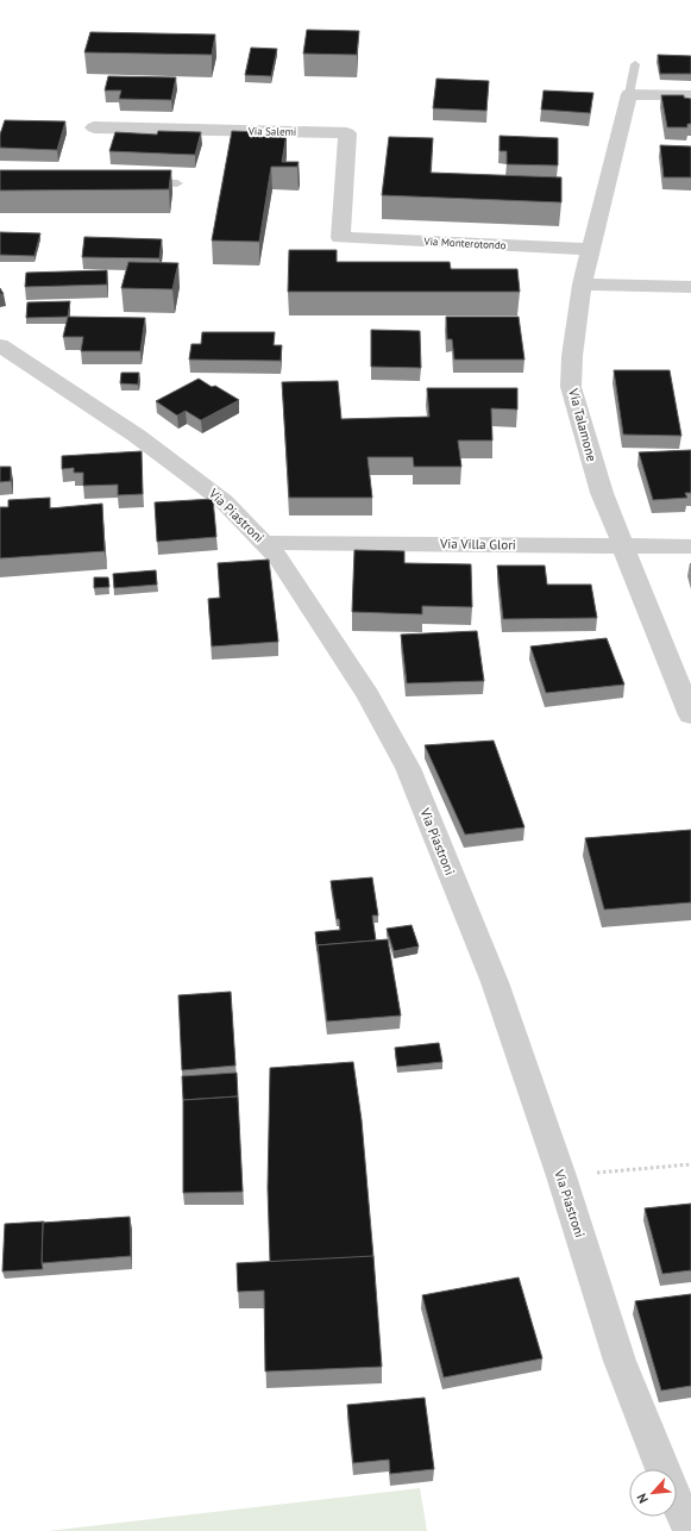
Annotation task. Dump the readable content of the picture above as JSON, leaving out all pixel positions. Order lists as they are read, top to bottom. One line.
{"streets":{"street":["Via Salemi","Via Monterotondo","Via Talamone","Via Piastroni","Via Villa Glori"]},"crossings":[["Via Salemi","Via Monterotondo"],["Via Monterotondo","Via Talamone"],["Via Talamone","Via Villa Glori"],["Via Piastroni","Via Villa Glori"]],"north":"bottom left"}
